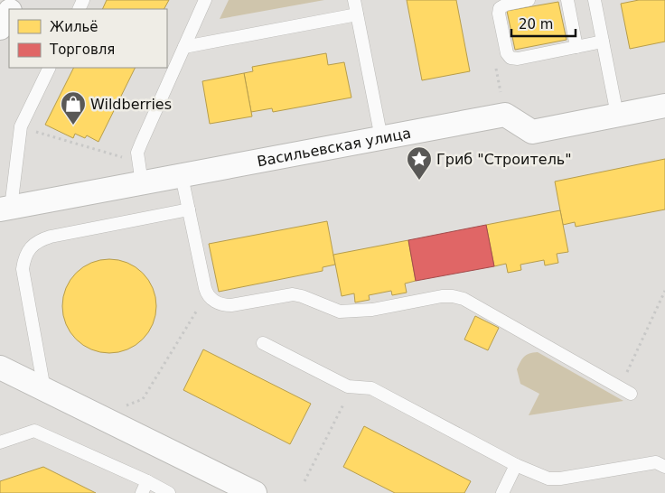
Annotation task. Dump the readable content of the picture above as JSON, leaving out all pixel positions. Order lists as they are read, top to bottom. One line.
{"streets":{"street":["Васильевская улица"]},"places":{"shop":["Wildberries"],"place":["Гриб \"Строитель\""]},"legend":["Жильё","Торговля"],"scale_bar":"20 m"}
